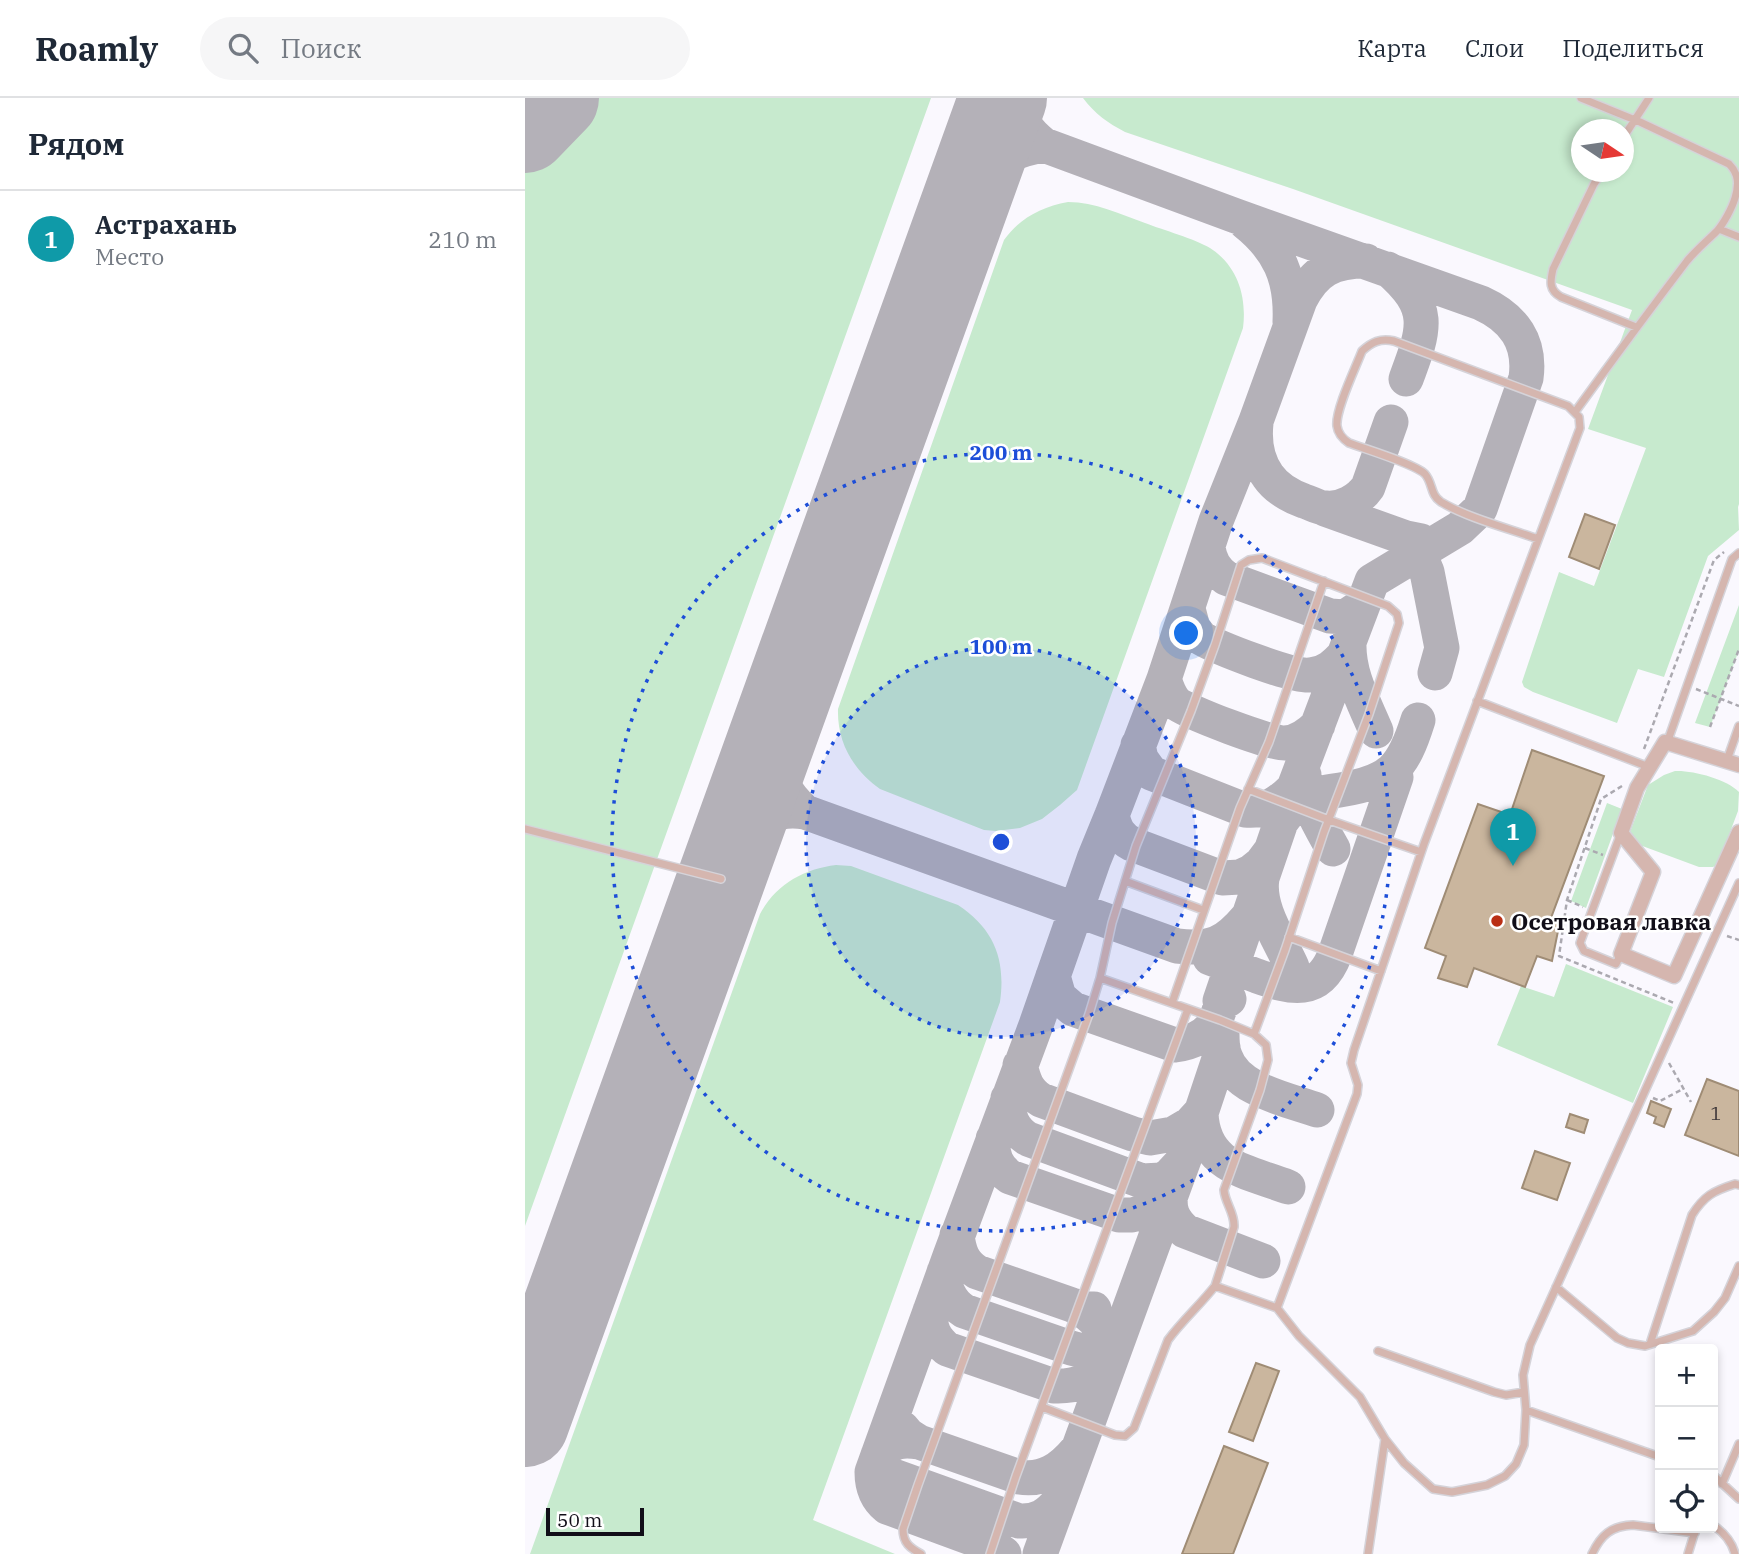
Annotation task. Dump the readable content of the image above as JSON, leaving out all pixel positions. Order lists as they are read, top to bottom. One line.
{"places":["Осетровая лавка"],"house_numbers":["1"],"scale_bar":"50 m","north":"right","page":{"header":"Roamly","search":"Поиск","nav":["Карта","Слои","Поделиться"],"heading":"Рядом","list":[{"mark":"1","name":"Астрахань","note":"Место","value":"210 m"}],"pins":"1","map_buttons":["+","−"],"scale":"50 m"},"rings":["200 m","100 m"]}
